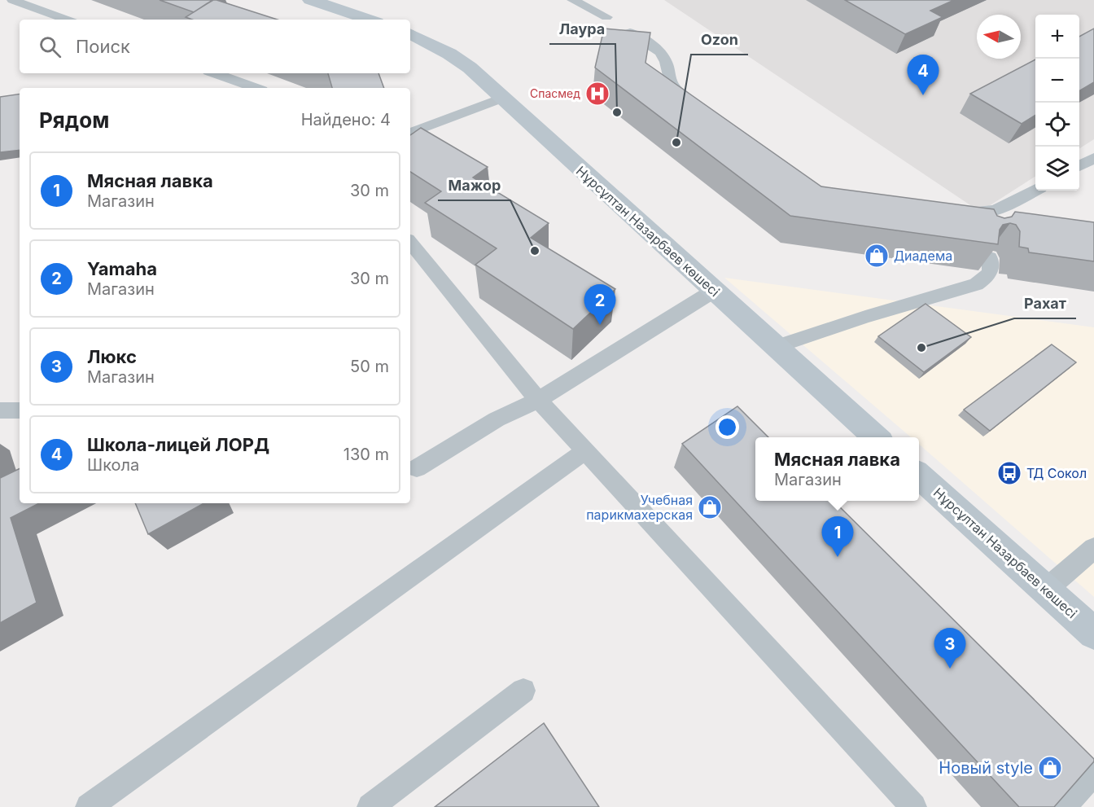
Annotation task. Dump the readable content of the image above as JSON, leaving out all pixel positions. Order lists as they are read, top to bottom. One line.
{"streets":{"main road":["Нұрсұлтан Назарбаев көшесі"]},"places":{"hospital":["Спасмед"],"other":["Лаура","Ozon","Мажор","Рахат"],"shop":["Диадема","Учебная парикмахерская","Новый style"],"bus stop":["ТД Сокол"]},"north":"left","page":{"map_buttons":["+","−"],"search":"Поиск","pins":["4","2","1","3"],"heading":["Рядом","Найдено: 4"],"list":[{"mark":"1","name":"Мясная лавка","note":"Магазин","value":"30 m"},{"mark":"2","name":"Yamaha","note":"Магазин","value":"30 m"},{"mark":"3","name":"Люкс","note":"Магазин","value":"50 m"},{"mark":"4","name":"Школа-лицей ЛОРД","note":"Школа","value":"130 m"}],"popup":["Мясная лавка","Магазин"]}}
